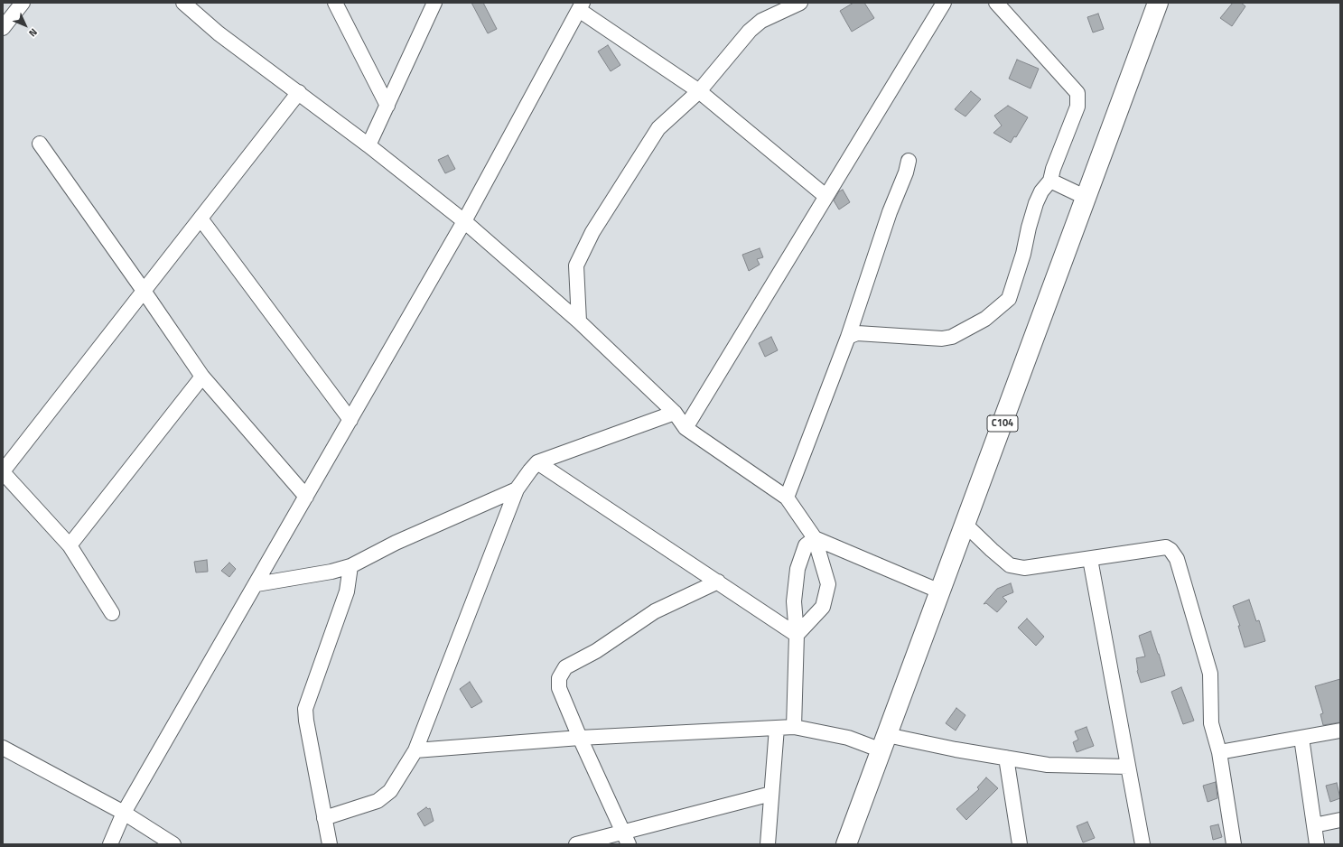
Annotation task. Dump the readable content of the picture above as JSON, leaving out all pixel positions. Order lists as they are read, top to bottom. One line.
{"streets":{"highway":["C104"]},"north":"bottom right"}
